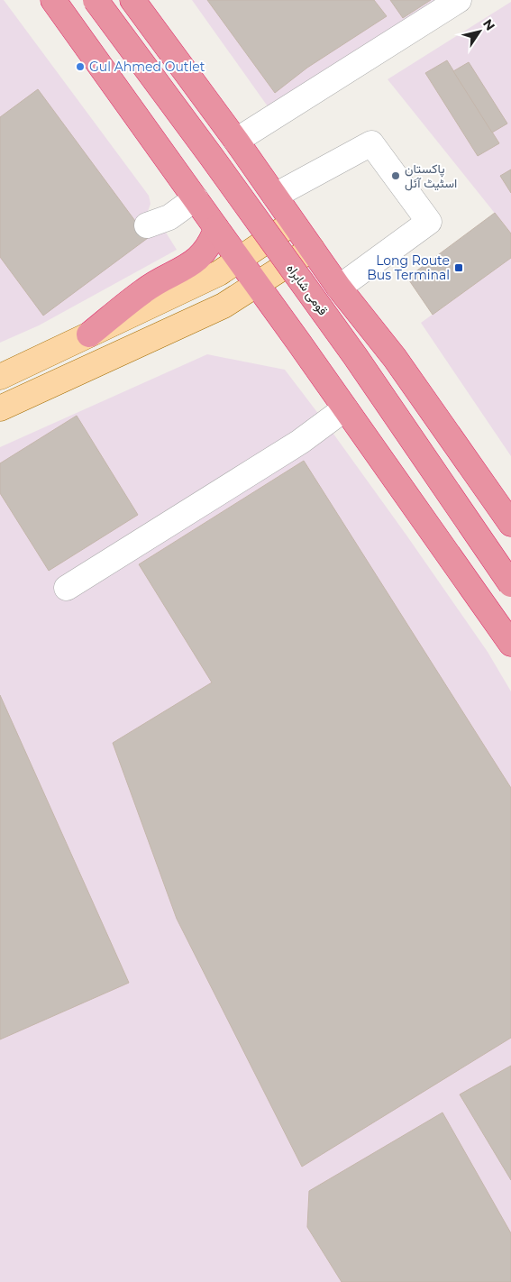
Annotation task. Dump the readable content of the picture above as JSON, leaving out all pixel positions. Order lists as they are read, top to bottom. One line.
{"streets":{"highway":["قومی شاہراہ"]},"places":{"other":["Gul Ahmed Outlet","پاکستان اسٹیٹ آئل"],"transit":["Long Route Bus Terminal"]},"north":"top right"}
